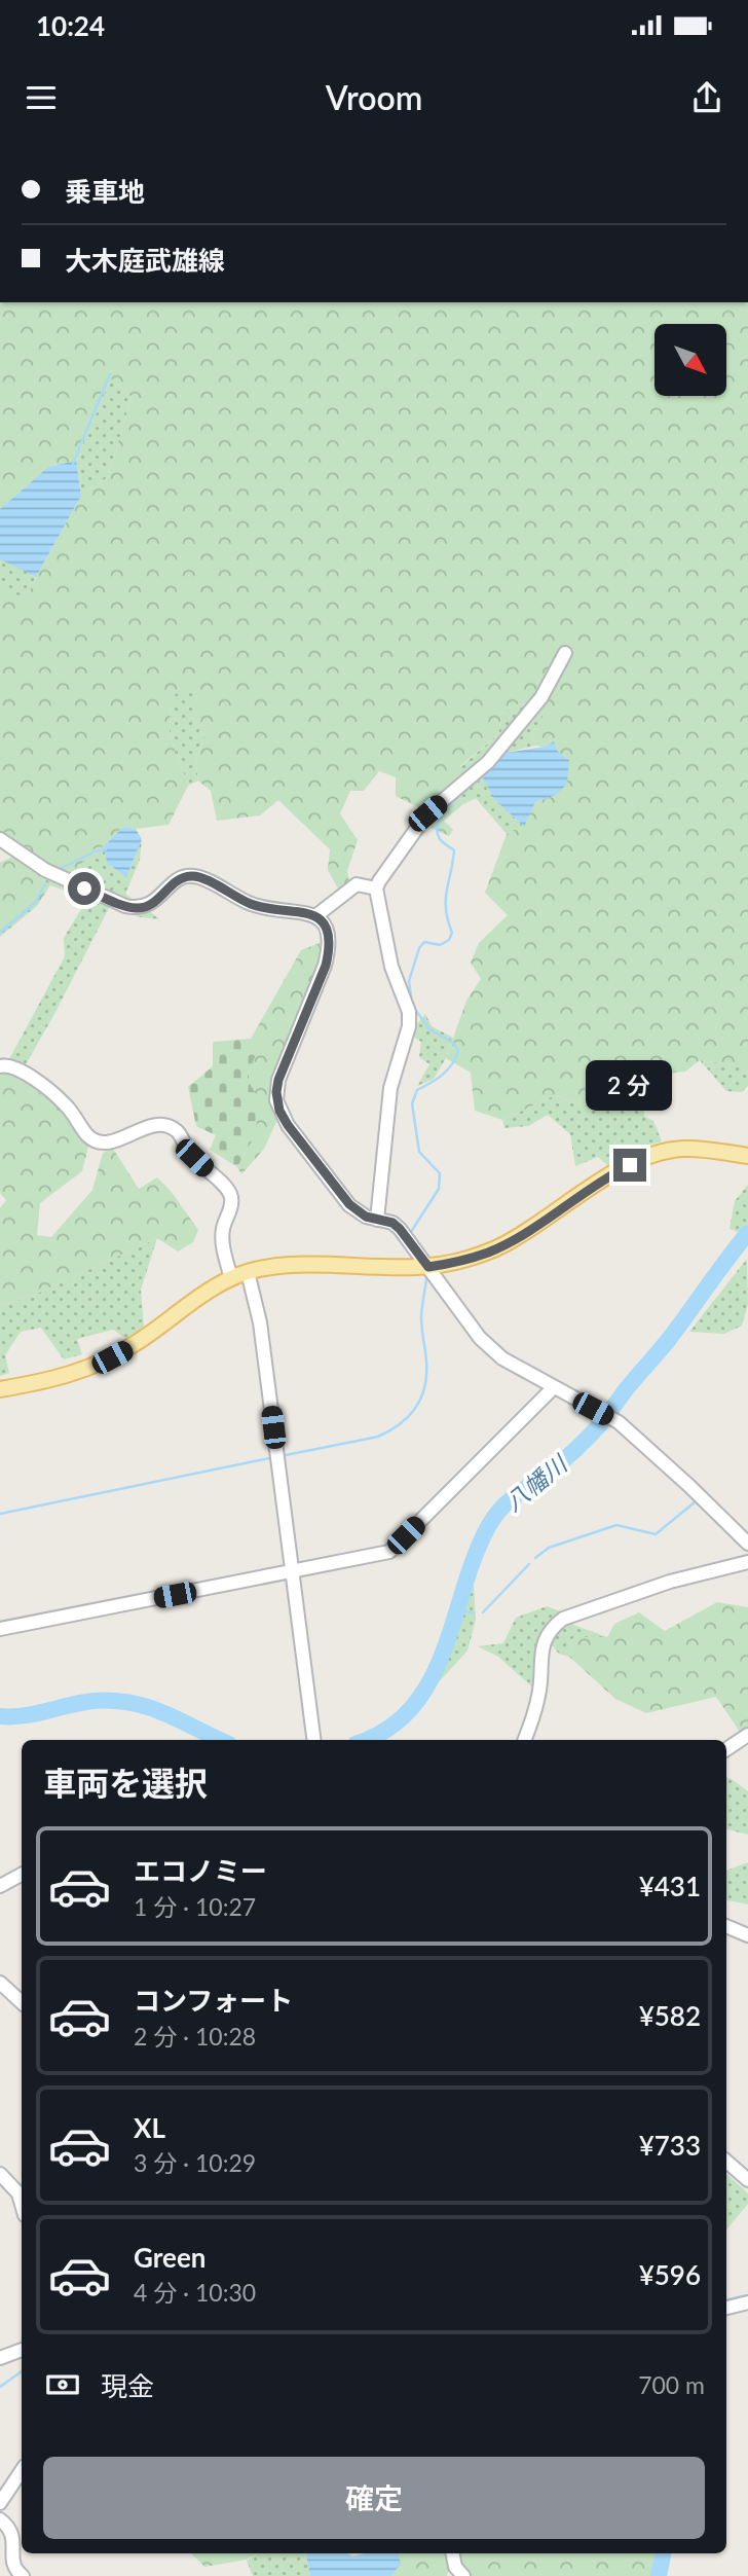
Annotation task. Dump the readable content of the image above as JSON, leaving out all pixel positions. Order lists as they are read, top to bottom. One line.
{"water":["八幡川"],"north":"bottom right","page":{"status":"10:24","header":"Vroom","banner":["乗車地","大木庭武雄線"],"bubble":"2 分","heading":"車両を選択","list":[{"name":"エコノミー","note":"1 分 · 10:27","value":"¥431"},{"name":"コンフォート","note":"2 分 · 10:28","value":"¥582"},{"name":"XL","note":"3 分 · 10:29","value":"¥733"},{"name":"Green","note":"4 分 · 10:30","value":"¥596"}],"pay":["現金","700 m"],"buttons":"確定"}}
